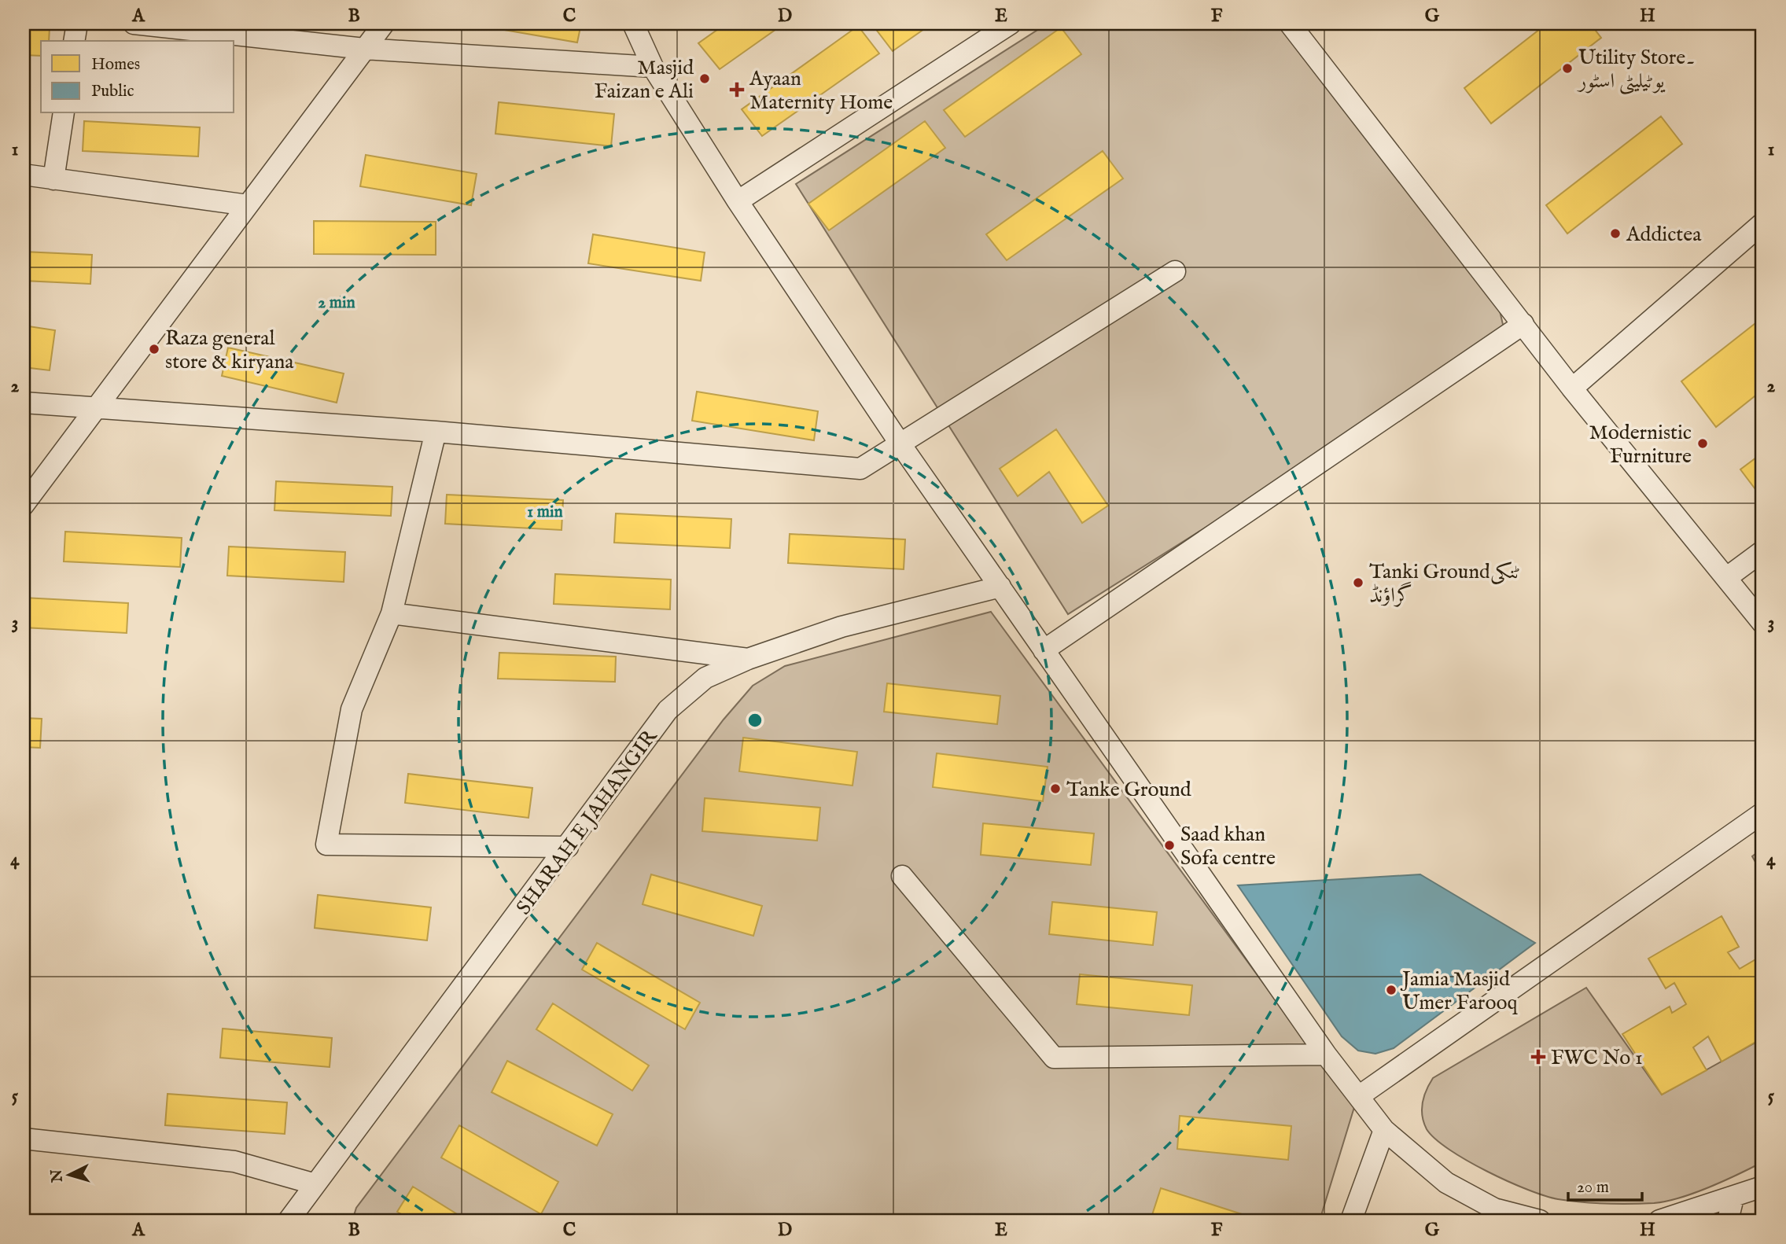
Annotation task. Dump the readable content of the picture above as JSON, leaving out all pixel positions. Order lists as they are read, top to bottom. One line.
{"streets":{"street":["SHARAH E JAHANGIR"]},"places":{"other":["Utility Store۔ یوٹیلیٹی اسٹور","Masjid Faizan e Ali","Addictea","Raza general store & kiryana","Modernistic Furniture","Tanki Groundٹنکی گراؤنڈ","Tanke Ground","Saad khan Sofa centre","Jamia Masjid Umer Farooq"],"health":["Ayaan Maternity Home","FWC No 1"]},"legend":["Homes","Public"],"scale_bar":"20 m","north":"left","grid":{"columns":["A","B","C","D","E","F","G","H"],"rows":["1","2","3","4","5"]},"rings":["2 min","1 min"]}
